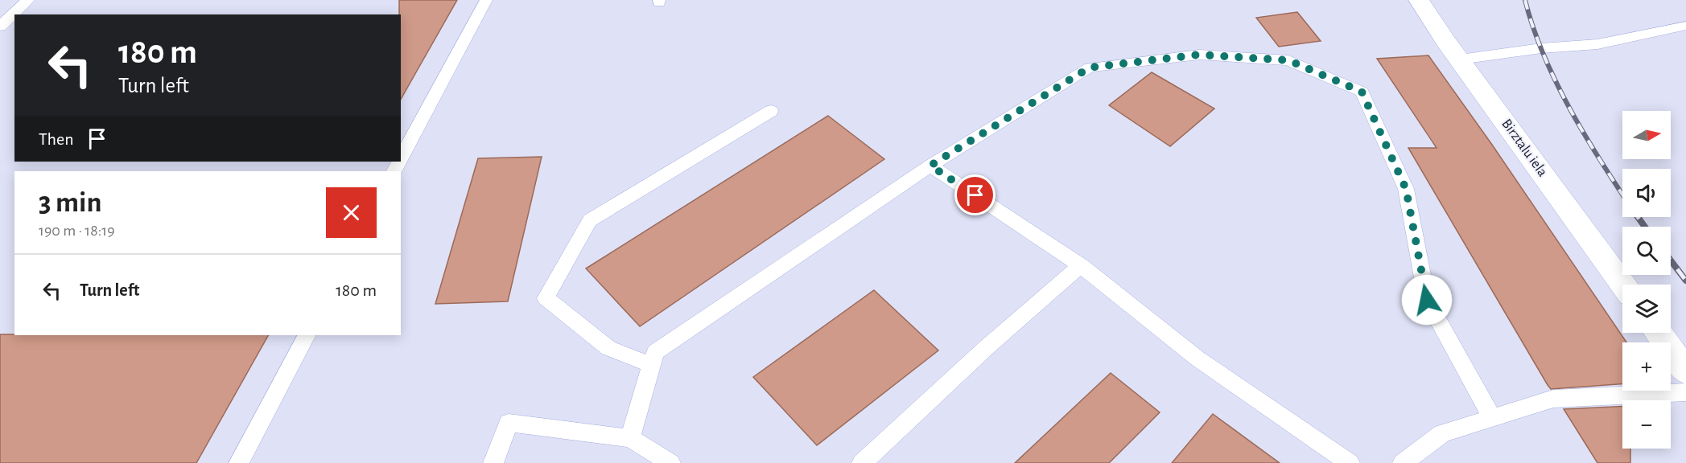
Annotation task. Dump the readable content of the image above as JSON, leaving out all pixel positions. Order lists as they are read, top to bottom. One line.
{"streets":{"street":["Birztalu iela"]},"north":"right","page":{"turn":["180 m","Turn left"],"map_buttons":["+","−"],"then":"Then","heading":["3 min","190 m · 18:19"],"list":[{"name":"Turn left","value":"180 m"}]}}
